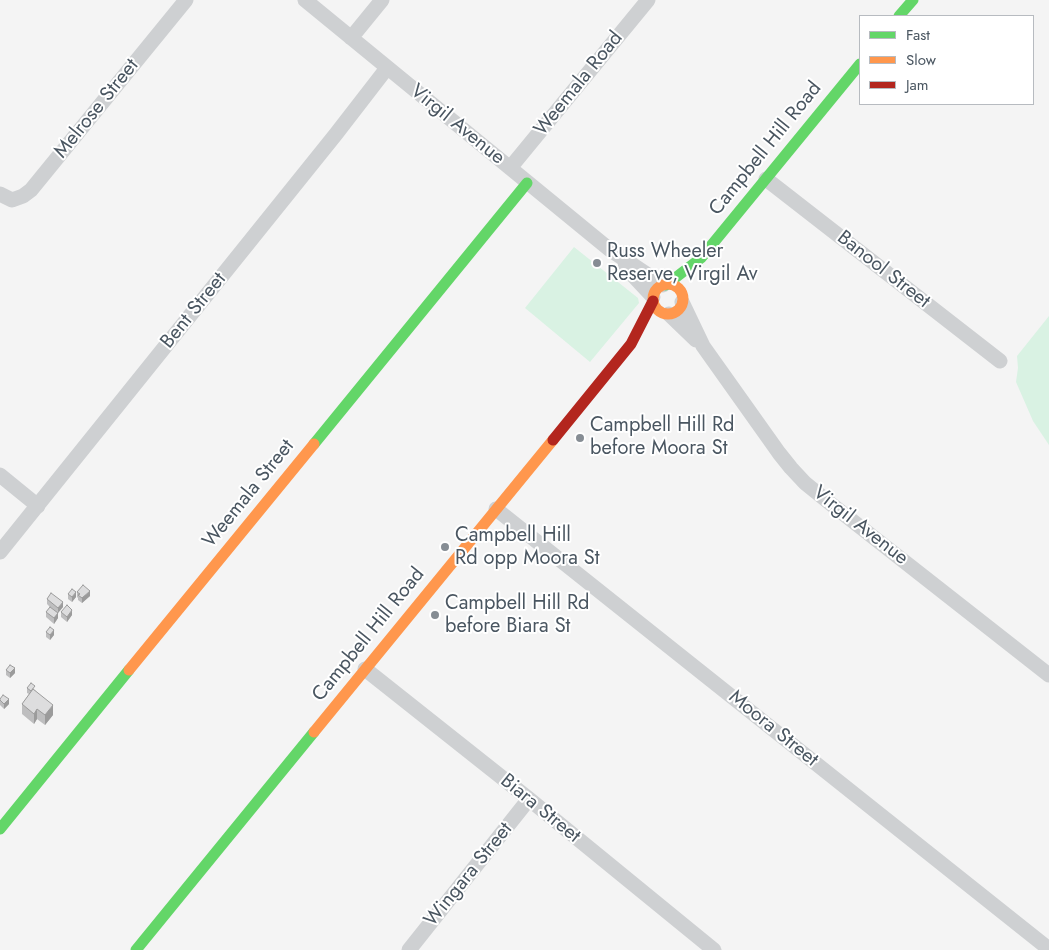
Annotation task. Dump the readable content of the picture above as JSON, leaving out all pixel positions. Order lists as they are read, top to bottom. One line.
{"streets":{"street":["Weemala Road","Melrose Street","Virgil Avenue","Campbell Hill Road","Banool Street","Bent Street","Weemala Street","Moora Street","Biara Street","Wingara Street"]},"crossings":[["Weemala Road","Virgil Avenue"],["Virgil Avenue","Campbell Hill Road"],["Virgil Avenue","Bent Street"],["Virgil Avenue","Weemala Street"],["Campbell Hill Road","Banool Street"],["Campbell Hill Road","Moora Street"],["Campbell Hill Road","Biara Street"],["Biara Street","Wingara Street"]],"places":["Russ Wheeler Reserve, Virgil Av","Campbell Hill Rd before Moora St","Campbell Hill Rd opp Moora St","Campbell Hill Rd before Biara St"],"legend":["Fast","Slow","Jam"]}
